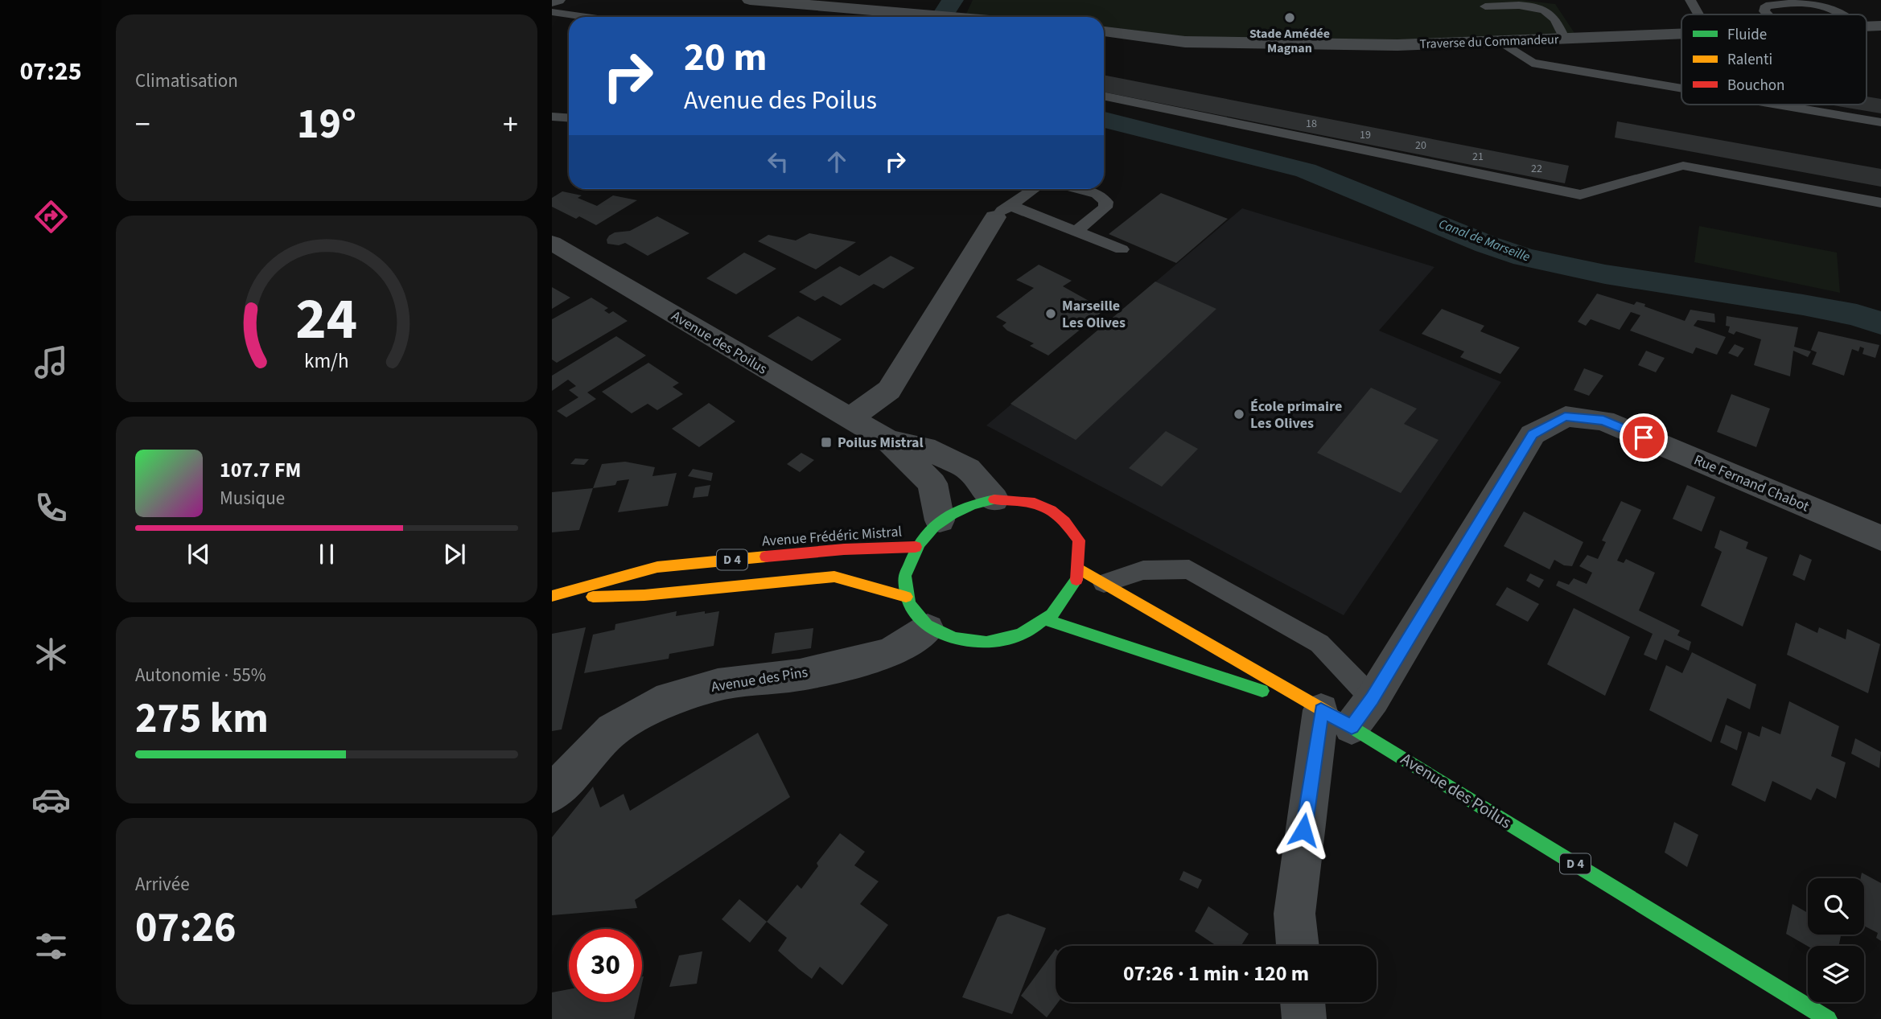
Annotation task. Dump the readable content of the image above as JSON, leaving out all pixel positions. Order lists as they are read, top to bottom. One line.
{"streets":{"main road":["Avenue des Poilus","Avenue Frédéric Mistral","D 4"],"street":["Traverse du Commandeur","Rue Fernand Chabot","Avenue des Pins"]},"crossings":[["Avenue des Poilus","Rue Fernand Chabot"],["Avenue des Poilus","Avenue Frédéric Mistral"],["Avenue des Poilus","D 4"],["Avenue des Poilus","Avenue des Pins"],["Rue Fernand Chabot","D 4"],["Avenue Frédéric Mistral","D 4"],["Avenue Frédéric Mistral","Avenue des Pins"],["D 4","Avenue des Pins"]],"water":["Canal de Marseille"],"places":{"other":["Stade Amédée Magnan","Marseille Les Olives","École primaire Les Olives"],"transit":["Poilus Mistral"]},"house_numbers":["18","19","20","21","22"],"legend":["Fluide","Ralenti","Bouchon"],"page":{"tabs":"07:25","tile":["Climatisation",["Autonomie · 55%","275 km"],["Arrivée","07:26"]],"turn":["20 m","Avenue des Poilus"],"heat":["−","19°","+"],"song":["107.7 FM","Musique"],"limit":"30","trip":"07:26 · 1 min · 120 m","gauge":["24","km/h"]}}
